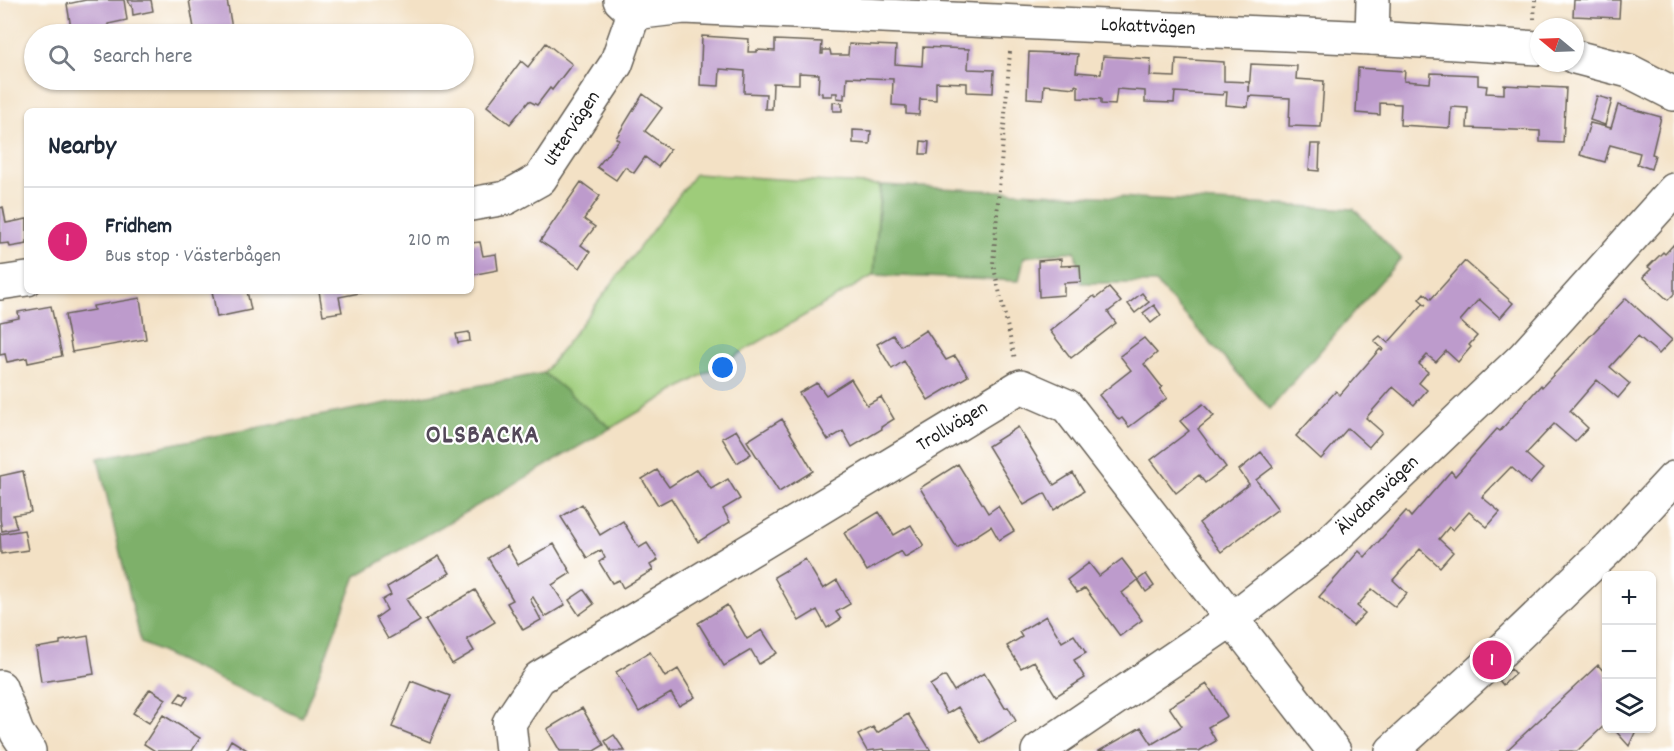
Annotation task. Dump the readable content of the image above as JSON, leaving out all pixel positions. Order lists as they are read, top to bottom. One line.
{"streets":{"street":["Lokattvägen","Uttervägen","Trollvägen","Älvdansvägen"]},"crossings":[["Lokattvägen","Uttervägen"]],"districts":["OLSBACKA"],"north":"left","page":{"search":"Search here","heading":"Nearby","list":[{"mark":"1","name":"Fridhem","note":"Bus stop · Västerbågen","value":"210 m"}],"map_buttons":["+","−"],"pins":"1"}}
